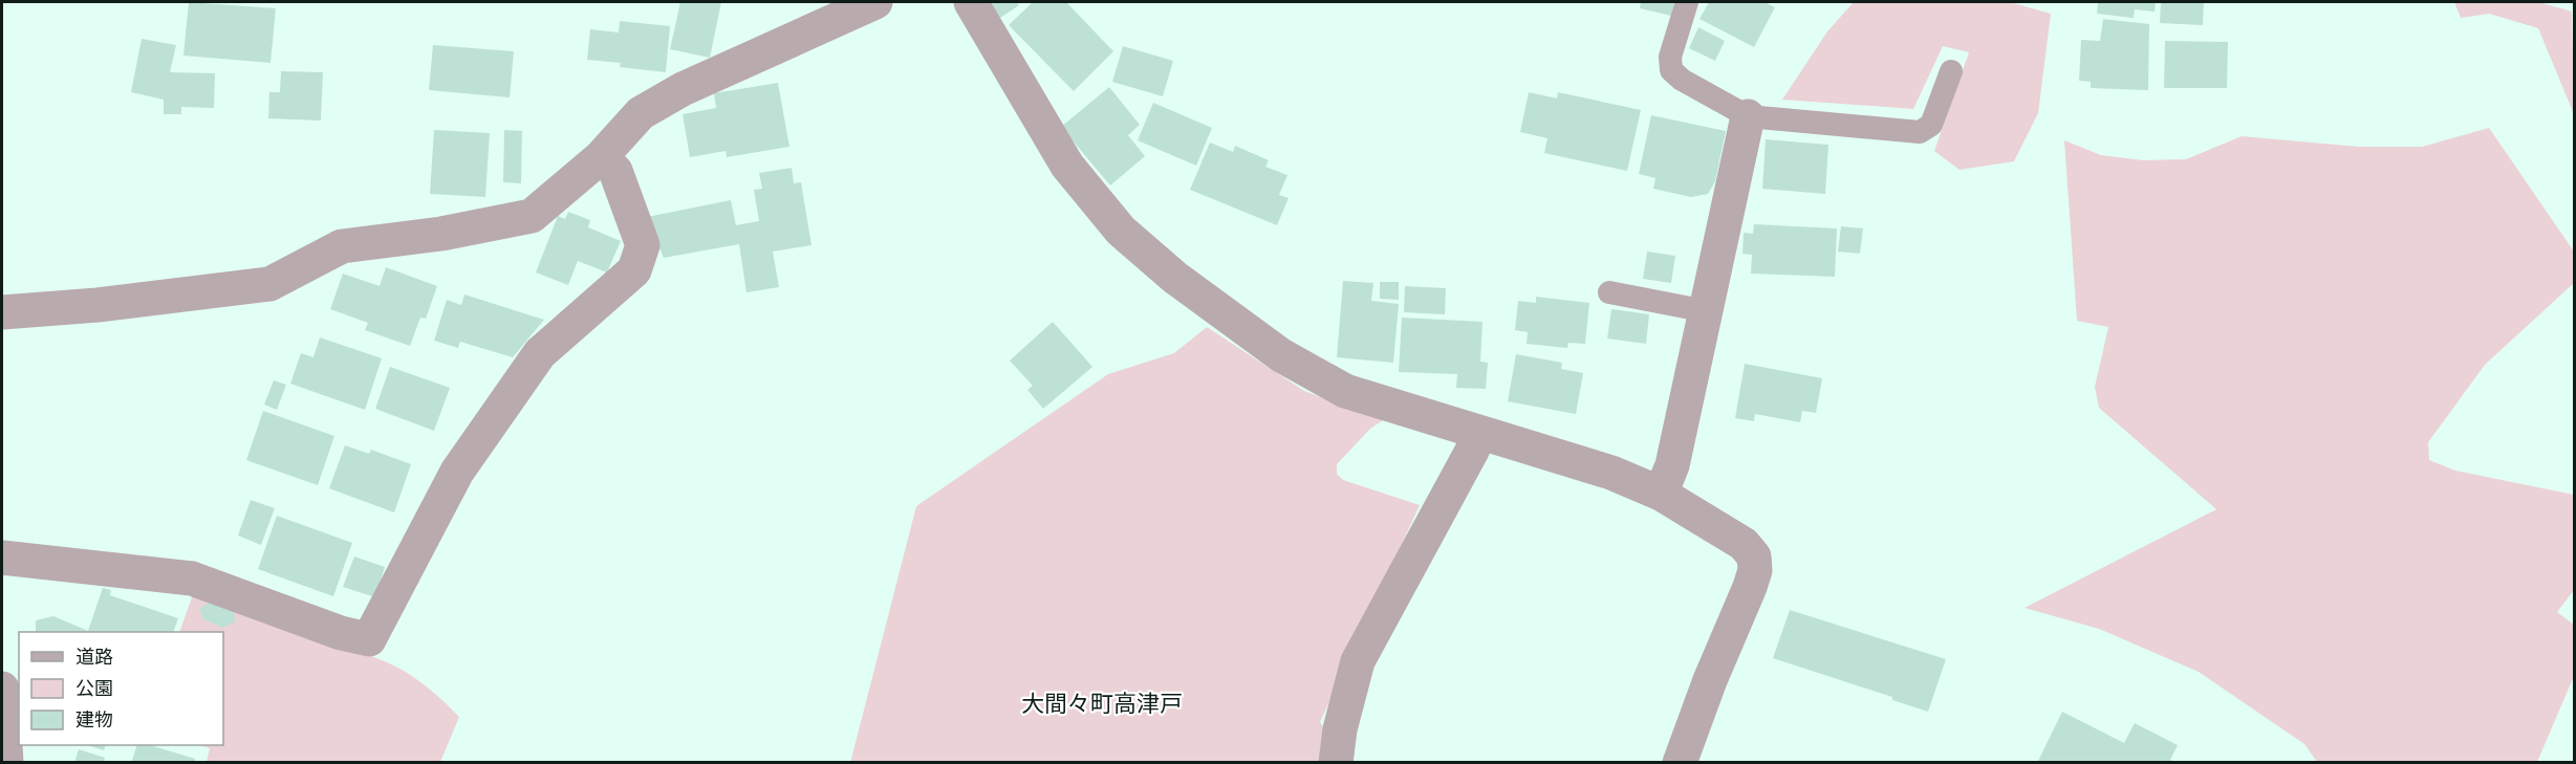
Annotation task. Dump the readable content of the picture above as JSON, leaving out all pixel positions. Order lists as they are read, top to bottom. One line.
{"districts":["大間々町高津戸"],"legend":["道路","公園","建物"]}
